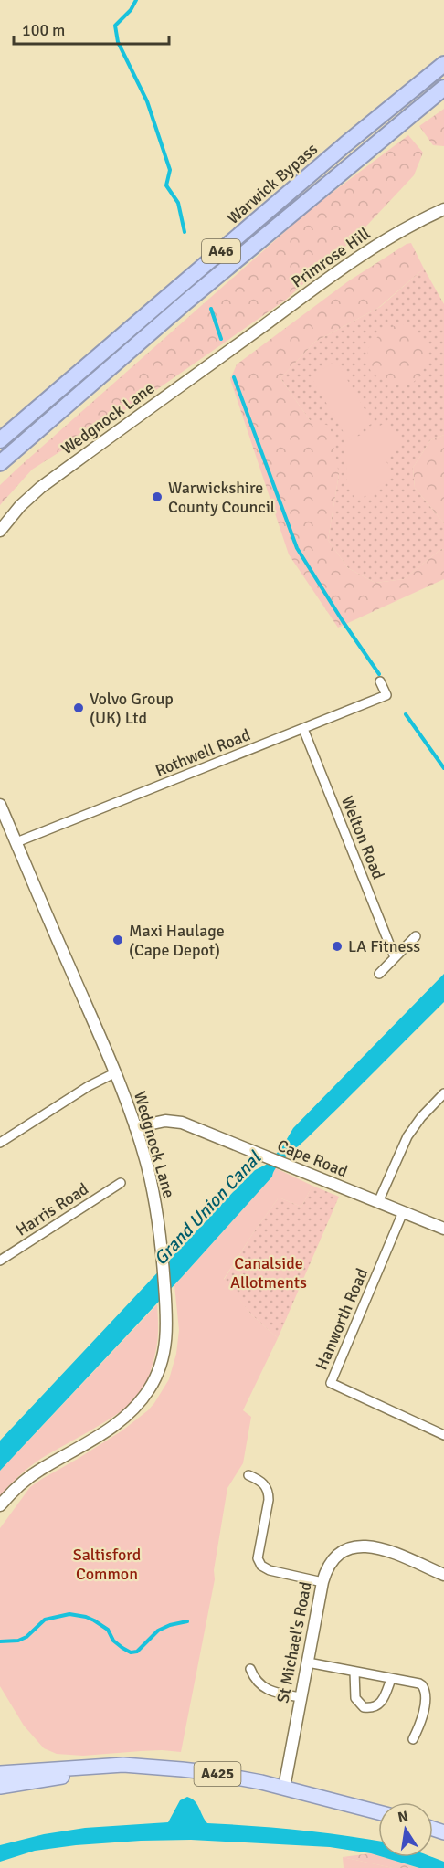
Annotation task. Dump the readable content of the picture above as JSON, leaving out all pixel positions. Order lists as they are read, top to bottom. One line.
{"streets":{"highway":["Warwick Bypass","A46"],"main road":["A425"],"street":["Primrose Hill","Wedgnock Lane","Rothwell Road","Welton Road","Cape Road","Harris Road","Hanworth Road","St Michael's Road"]},"crossings":[["Primrose Hill","Wedgnock Lane"],["Wedgnock Lane","Rothwell Road"],["Wedgnock Lane","Cape Road"],["Rothwell Road","Welton Road"],["Cape Road","Hanworth Road"],["St Michael's Road","A425"]],"water":["Grand Union Canal"],"parks":["Canalside Allotments","Saltisford Common"],"places":["Warwickshire County Council","Volvo Group (UK) Ltd","Maxi Haulage (Cape Depot)","LA Fitness"],"scale_bar":"100 m","north":"top"}
